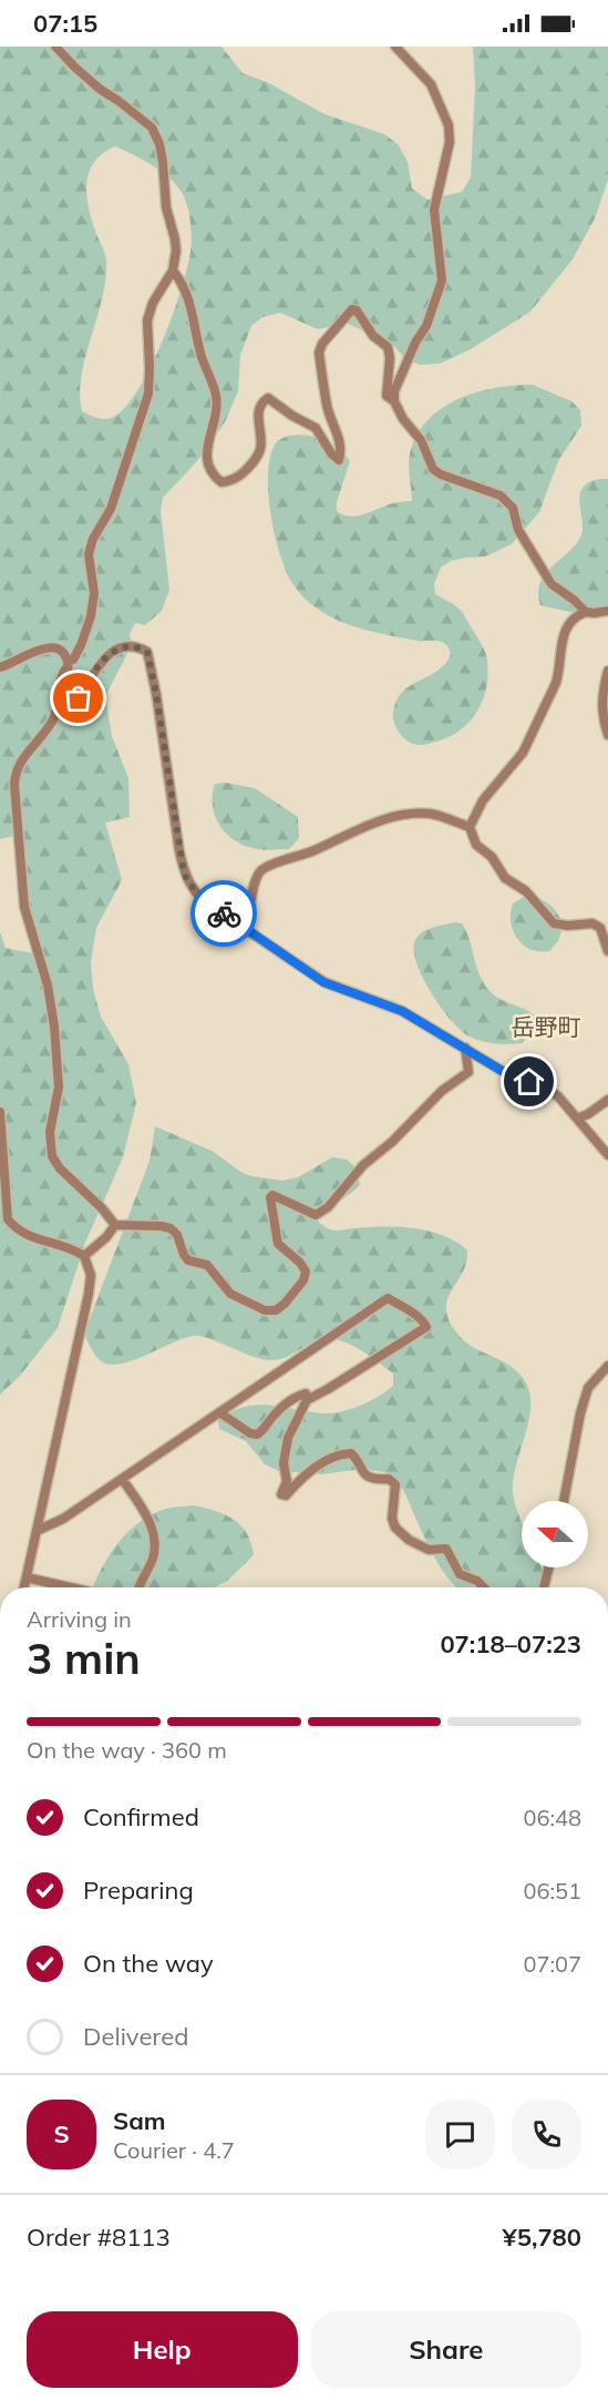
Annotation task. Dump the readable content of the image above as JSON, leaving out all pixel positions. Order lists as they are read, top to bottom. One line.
{"districts":["岳野町"],"north":"left","page":{"status":"07:15","heading":["3 min","Arriving in","07:18–07:23"],"panel":["Sam","Courier · 4.7","Order #8113","¥5,780"],"bar":"On the way · 360 m","list":[["Confirmed","06:48"],["Preparing","06:51"],["On the way","07:07"],"Delivered"],"round":"S","buttons":["Help","Share"]}}
